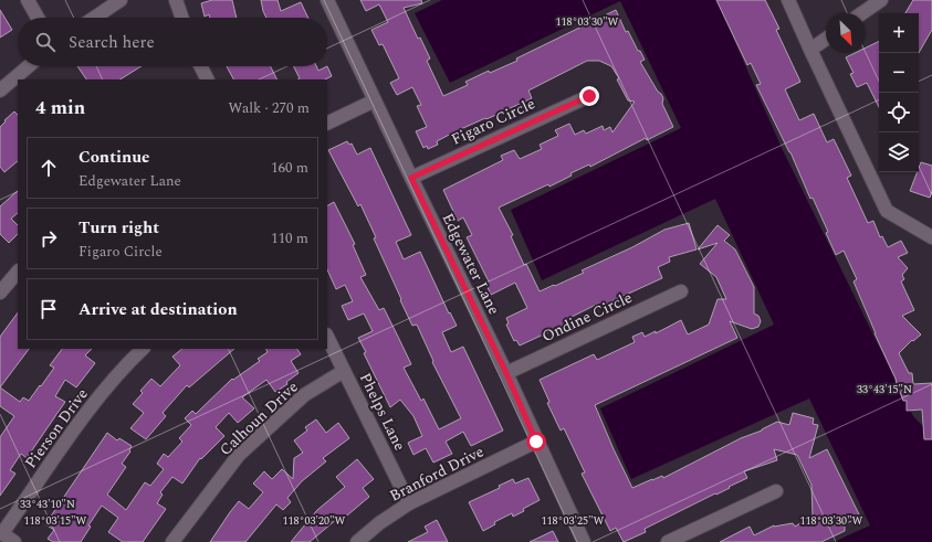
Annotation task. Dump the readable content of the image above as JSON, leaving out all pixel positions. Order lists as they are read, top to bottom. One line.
{"streets":{"street":["Figaro Circle","Edgewater Lane","Ondine Circle","Phelps Lane","Calhoun Drive","Pierson Drive","Branford Drive"]},"crossings":[["Figaro Circle","Edgewater Lane"],["Edgewater Lane","Ondine Circle"],["Edgewater Lane","Branford Drive"],["Phelps Lane","Calhoun Drive"],["Phelps Lane","Branford Drive"]],"north":"bottom right","page":{"map_buttons":["+","−"],"search":"Search here","heading":["4 min","Walk · 270 m"],"list":[["Continue","Edgewater Lane","160 m"],["Turn right","Figaro Circle","110 m"],"Arrive at destination"]},"coordinates":["118°03'30\"W","33°43'15\"N","33°43'10\"N","118°03'15\"W","118°03'20\"W","118°03'25\"W"]}
